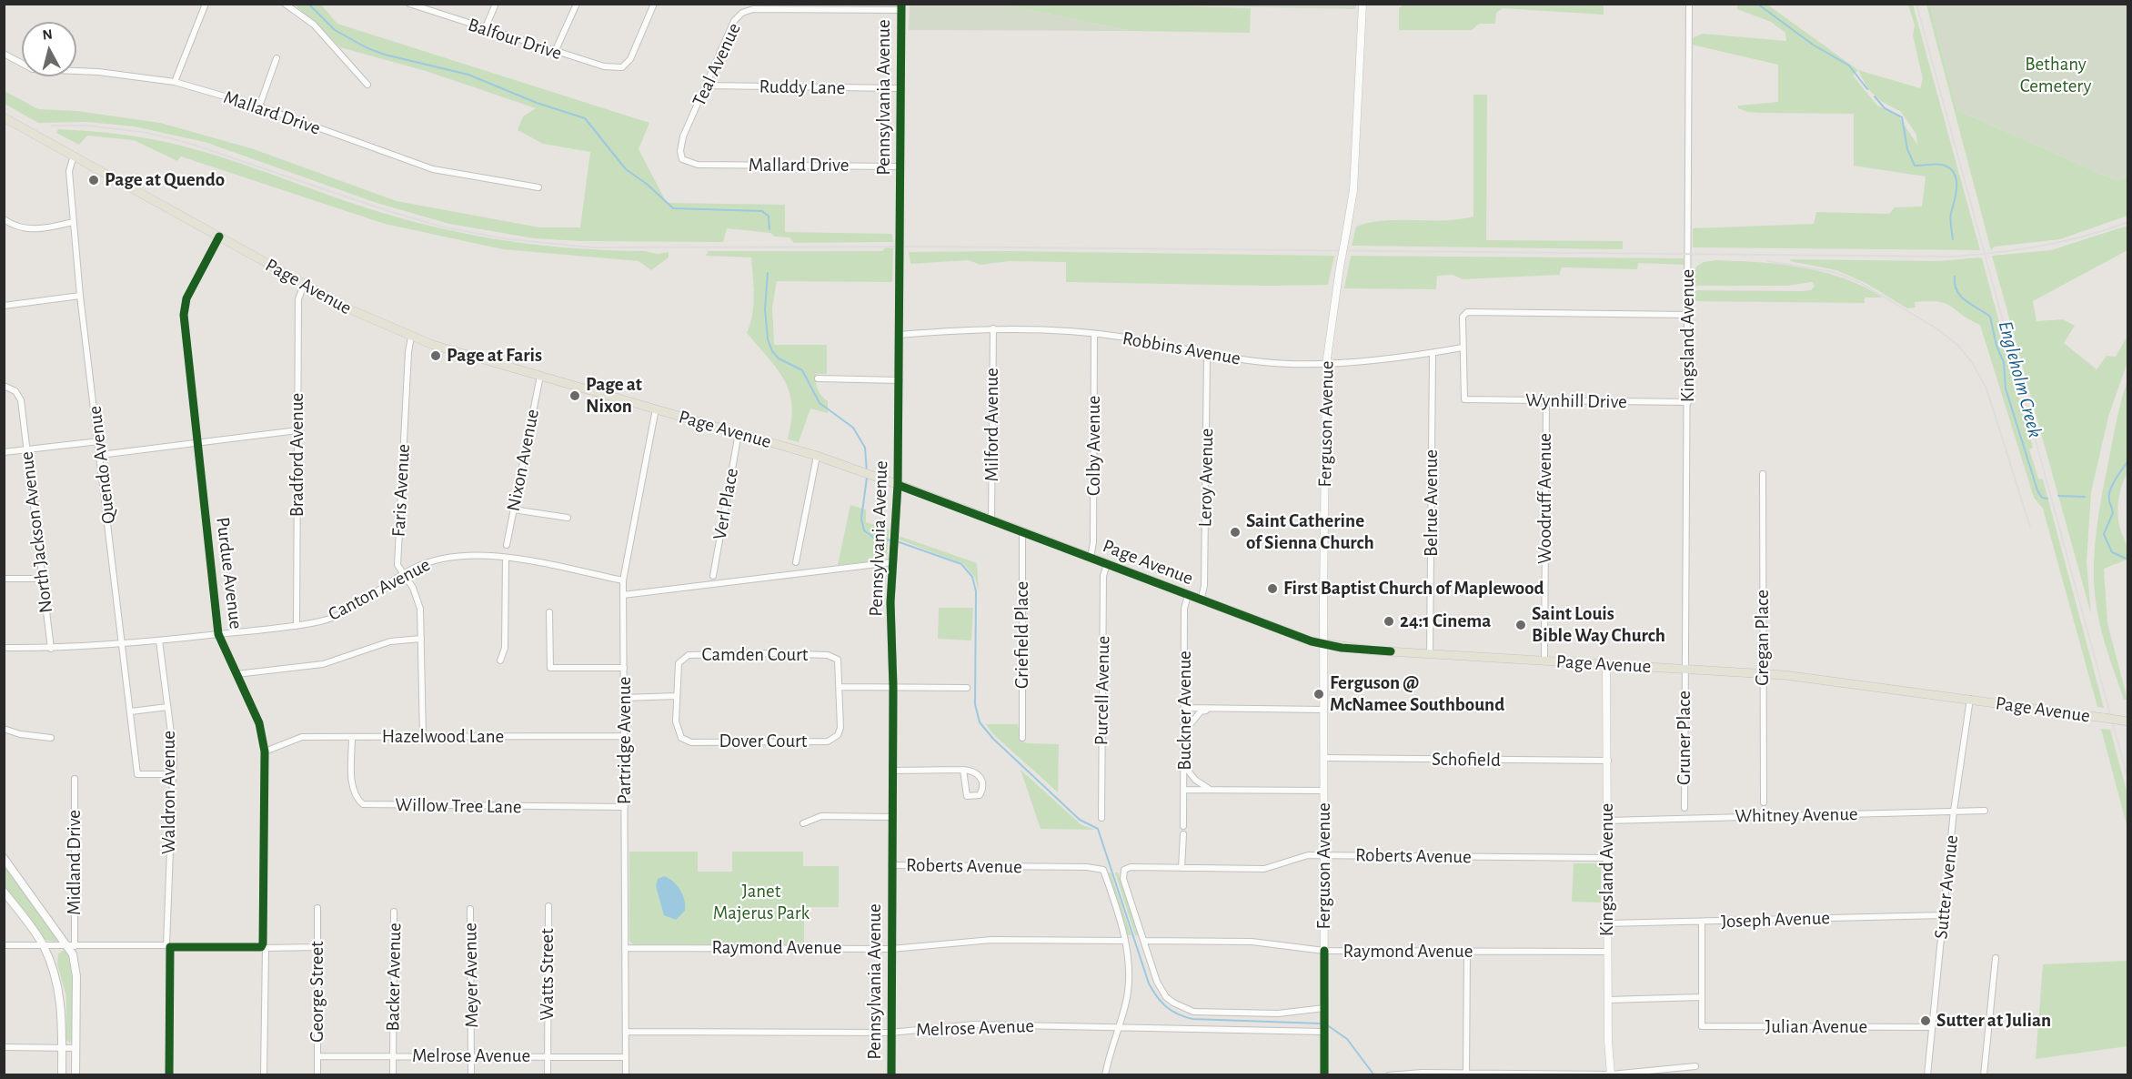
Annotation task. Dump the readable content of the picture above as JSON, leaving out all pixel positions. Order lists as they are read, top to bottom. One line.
{"streets":{"main road":["Page Avenue"],"street":["Balfour Drive","Teal Avenue","Ruddy Lane","Pennsylvania Avenue","Mallard Drive","Kingsland Avenue","Robbins Avenue","Wynhill Drive","Ferguson Avenue","Milford Avenue","Colby Avenue","Bradford Avenue","Nixon Avenue","Quendo Avenue","Leroy Avenue","Faris Avenue","Woodruff Avenue","Belrue Avenue","Verl Place","North Jackson Avenue","Purdue Avenue","Canton Avenue","Griefield Place","Gregan Place","Camden Court","Purcell Avenue","Buckner Avenue","Hazelwood Lane","Gruner Place","Partridge Avenue","Dover Court","Schofield","Waldron Avenue","Willow Tree Lane","Whitney Avenue","Roberts Avenue","Midland Drive","Sutter Avenue","Joseph Avenue","Raymond Avenue","Watts Street","Meyer Avenue","Backer Avenue","George Street","Julian Avenue","Melrose Avenue"]},"crossings":[["Teal Avenue","Ruddy Lane"],["Teal Avenue","Pennsylvania Avenue"],["Teal Avenue","Mallard Drive"],["Ruddy Lane","Pennsylvania Avenue"],["Pennsylvania Avenue","Mallard Drive"],["Pennsylvania Avenue","Page Avenue"],["Pennsylvania Avenue","Robbins Avenue"],["Pennsylvania Avenue","Roberts Avenue"],["Pennsylvania Avenue","Raymond Avenue"],["Pennsylvania Avenue","Melrose Avenue"],["Page Avenue","Kingsland Avenue"],["Page Avenue","Ferguson Avenue"],["Page Avenue","Milford Avenue"],["Page Avenue","Colby Avenue"],["Page Avenue","Bradford Avenue"],["Page Avenue","Nixon Avenue"],["Page Avenue","Quendo Avenue"],["Page Avenue","Leroy Avenue"],["Page Avenue","Faris Avenue"],["Page Avenue","Woodruff Avenue"],["Page Avenue","Belrue Avenue"],["Page Avenue","Verl Place"],["Page Avenue","Purdue Avenue"],["Page Avenue","Griefield Place"],["Page Avenue","Gregan Place"],["Page Avenue","Purcell Avenue"],["Page Avenue","Buckner Avenue"],["Page Avenue","Gruner Place"],["Page Avenue","Partridge Avenue"],["Page Avenue","Sutter Avenue"],["Kingsland Avenue","Wynhill Drive"],["Kingsland Avenue","Gruner Place"],["Kingsland Avenue","Schofield"],["Kingsland Avenue","Whitney Avenue"],["Kingsland Avenue","Roberts Avenue"],["Kingsland Avenue","Joseph Avenue"],["Kingsland Avenue","Raymond Avenue"],["Robbins Avenue","Wynhill Drive"],["Robbins Avenue","Ferguson Avenue"],["Robbins Avenue","Milford Avenue"],["Robbins Avenue","Colby Avenue"],["Robbins Avenue","Leroy Avenue"],["Robbins Avenue","Belrue Avenue"],["Wynhill Drive","Woodruff Avenue"],["Ferguson Avenue","Schofield"],["Ferguson Avenue","Roberts Avenue"],["Ferguson Avenue","Raymond Avenue"],["Ferguson Avenue","Melrose Avenue"],["Bradford Avenue","Canton Avenue"],["Quendo Avenue","Canton Avenue"],["Quendo Avenue","Waldron Avenue"],["Faris Avenue","Canton Avenue"],["Faris Avenue","Hazelwood Lane"],["North Jackson Avenue","Canton Avenue"],["Purdue Avenue","Canton Avenue"],["Purdue Avenue","Hazelwood Lane"],["Canton Avenue","Partridge Avenue"],["Canton Avenue","Waldron Avenue"],["Camden Court","Dover Court"],["Hazelwood Lane","Partridge Avenue"],["Hazelwood Lane","Willow Tree Lane"],["Partridge Avenue","Willow Tree Lane"],["Partridge Avenue","Raymond Avenue"],["Partridge Avenue","Melrose Avenue"],["Whitney Avenue","Sutter Avenue"],["Roberts Avenue","Raymond Avenue"],["Sutter Avenue","Joseph Avenue"],["Sutter Avenue","Julian Avenue"],["Watts Street","Melrose Avenue"],["Meyer Avenue","Melrose Avenue"],["Backer Avenue","Melrose Avenue"],["George Street","Melrose Avenue"]],"water":["Engleholm Creek"],"parks":["Bethany Cemetery","Janet Majerus Park"],"places":["Page at Quendo","Page at Faris","Page at Nixon","Saint Catherine of Sienna Church","First Baptist Church of Maplewood","24:1 Cinema","Saint Louis Bible Way Church","Ferguson @ McNamee Southbound","Sutter at Julian"],"north":"top"}
